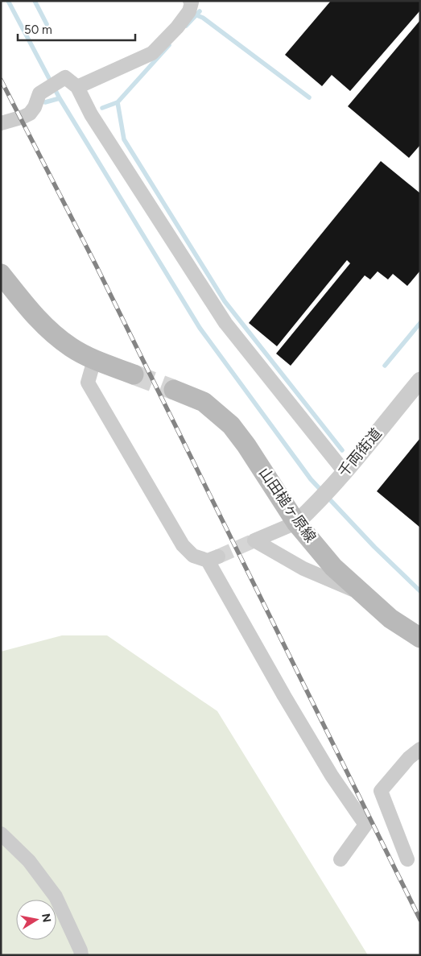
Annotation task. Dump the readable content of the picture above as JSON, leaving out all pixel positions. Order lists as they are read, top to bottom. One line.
{"streets":{"main road":["山田槌ヶ原線"],"street":["千両街道"]},"crossings":[["千両街道","山田槌ヶ原線"]],"scale_bar":"50 m","north":"right"}
